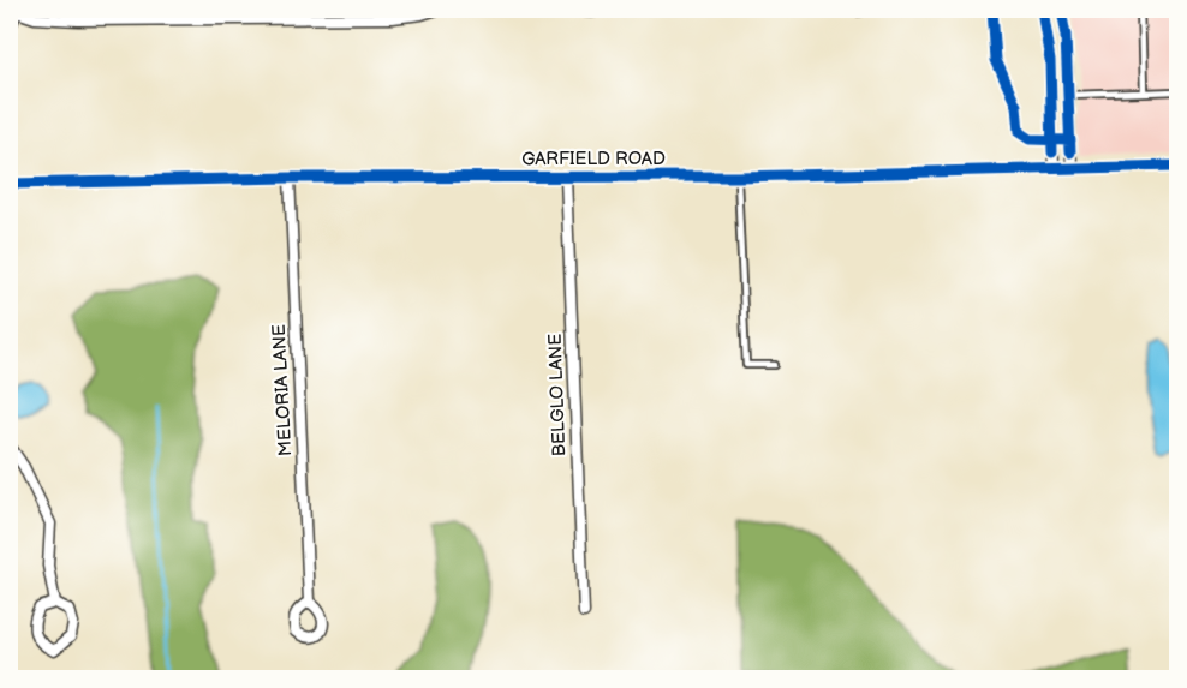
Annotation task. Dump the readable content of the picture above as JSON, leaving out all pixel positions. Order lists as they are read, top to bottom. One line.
{"streets":{"street":["GARFIELD ROAD","MELORIA LANE","BELGLO LANE"]},"crossings":[["GARFIELD ROAD","MELORIA LANE"],["GARFIELD ROAD","BELGLO LANE"]]}
